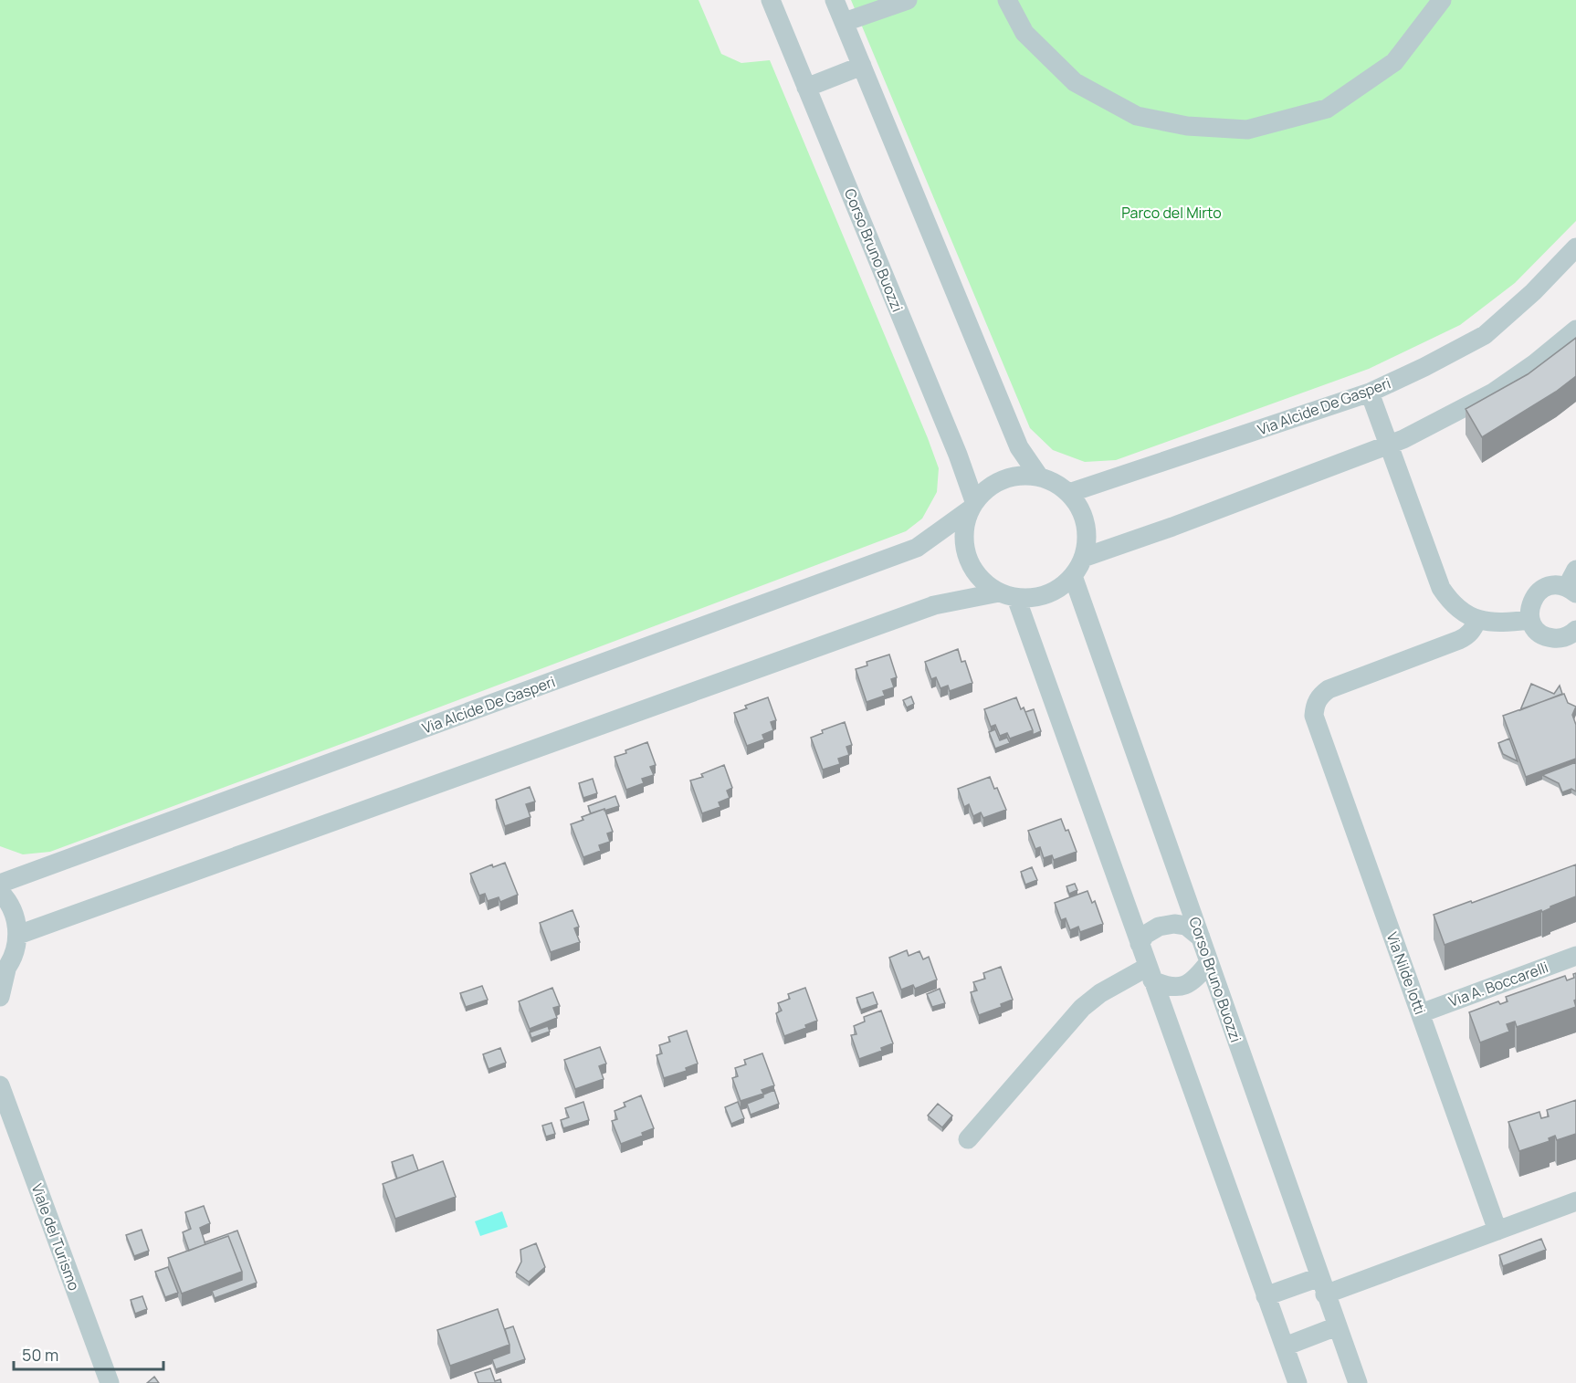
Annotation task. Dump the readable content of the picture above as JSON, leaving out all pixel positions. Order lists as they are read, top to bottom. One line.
{"streets":{"street":["Corso Bruno Buozzi","Via Alcide De Gasperi","Via Nilde Iotti","Via A. Boccarelli","Viale del Turismo"]},"crossings":[["Corso Bruno Buozzi","Via Alcide De Gasperi"],["Via Nilde Iotti","Via A. Boccarelli"]],"parks":["Parco del Mirto"],"scale_bar":"50 m"}
